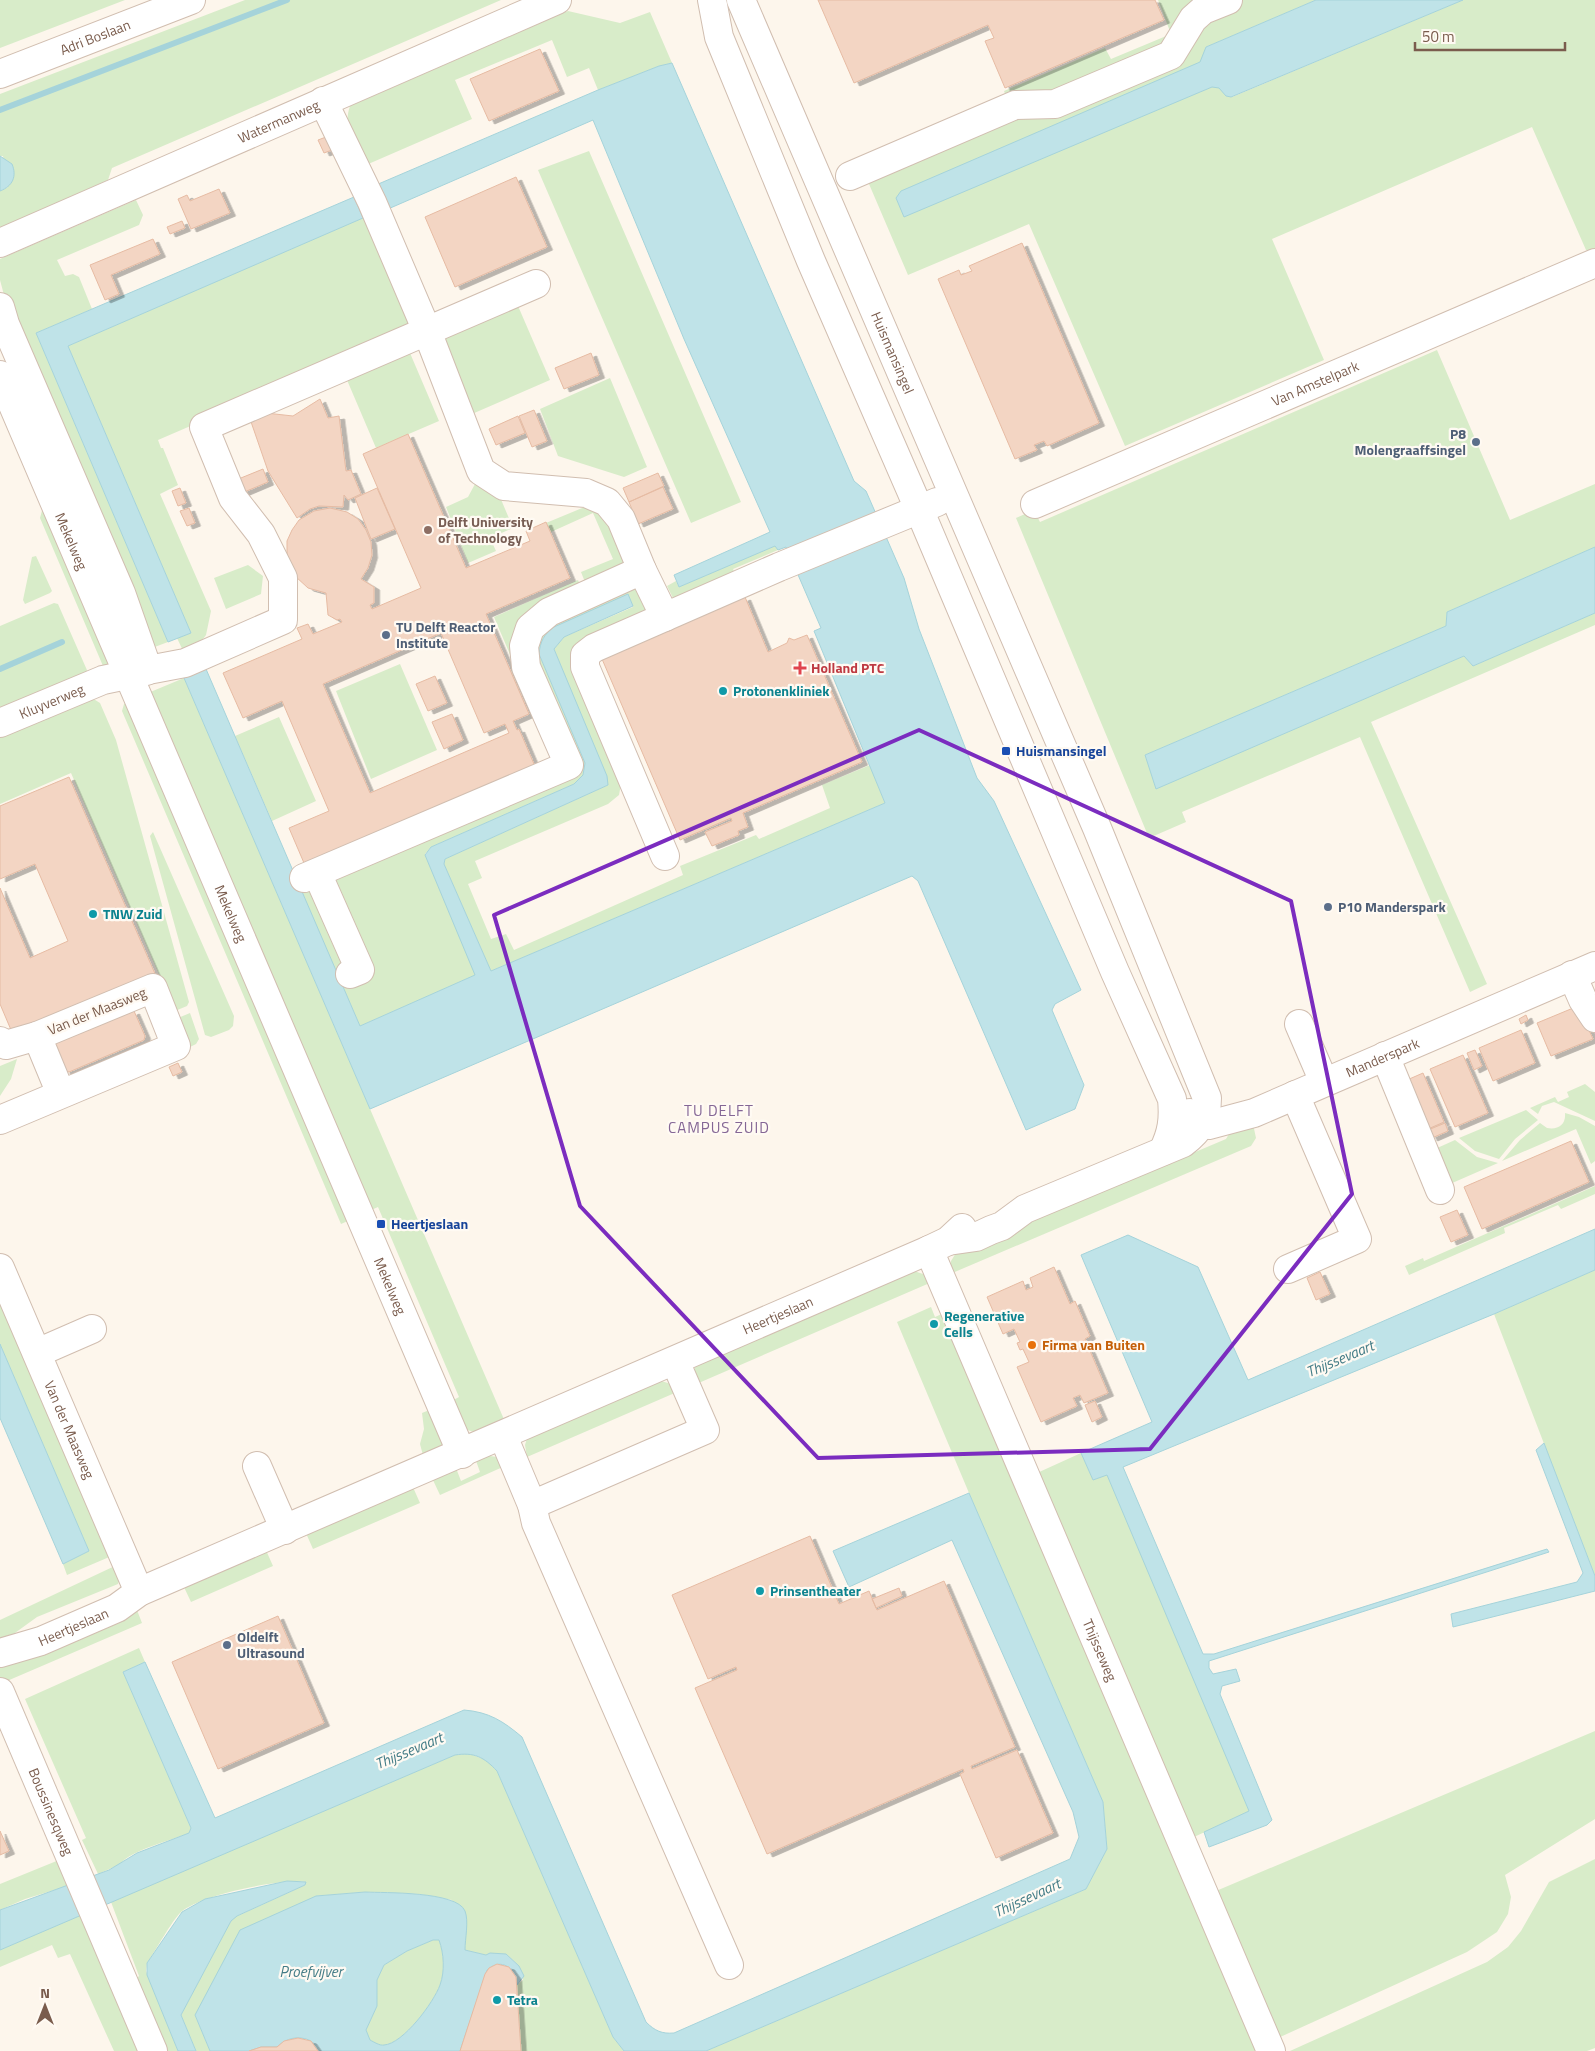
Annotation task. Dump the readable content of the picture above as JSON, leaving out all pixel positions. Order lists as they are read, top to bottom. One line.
{"streets":{"street":["Adri Boslaan","Watermanweg","Huismansingel","Van Amstelpark","Mekelweg","Kluyverweg","Van der Maasweg","Manderspark","Heertjeslaan","Thijsseweg","Boussinesqweg"]},"crossings":[["Huismansingel","Manderspark"],["Huismansingel","Heertjeslaan"],["Mekelweg","Kluyverweg"],["Mekelweg","Heertjeslaan"],["Van der Maasweg","Heertjeslaan"],["Manderspark","Heertjeslaan"],["Heertjeslaan","Thijsseweg"]],"districts":["TU DELFT CAMPUS ZUID"],"water":["Thijssevaart","Proefvijver"],"places":{"other":["P8 Molengraaffsingel","Delft University of Technology","TU Delft Reactor Institute","Protonenkliniek","P10 Manderspark","TNW Zuid","Regenerative Cells","Firma van Buiten","Prinsentheater","Oldelft Ultrasound","Tetra"],"health":["Holland PTC"],"transit":["Huismansingel","Heertjeslaan"]},"scale_bar":"50 m","north":"top"}
